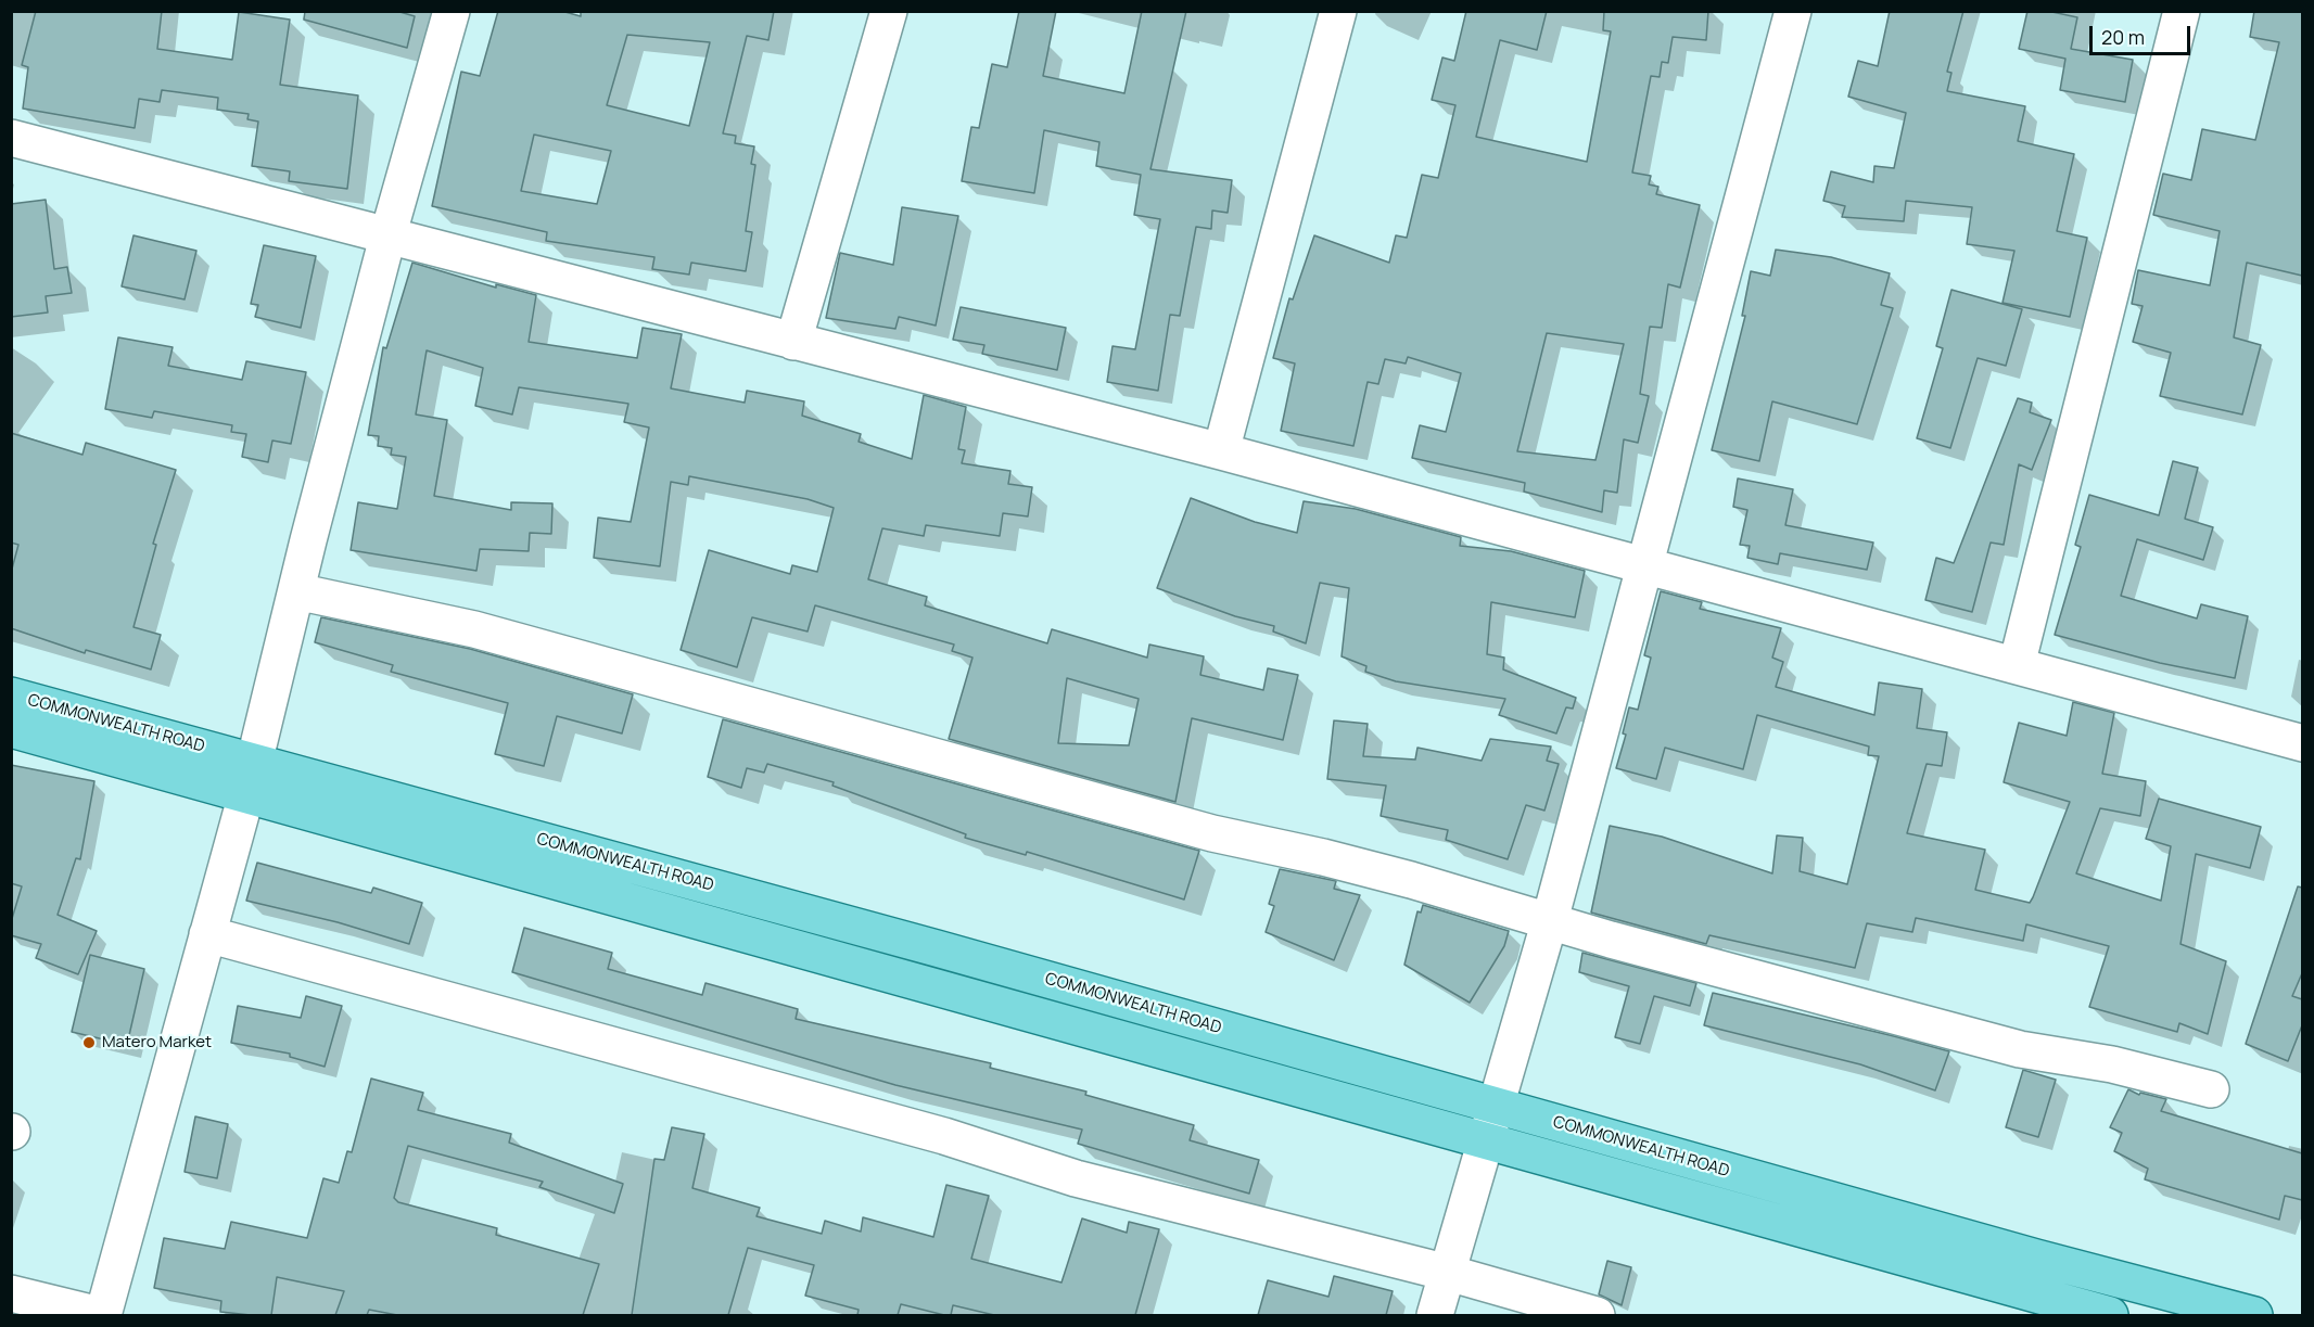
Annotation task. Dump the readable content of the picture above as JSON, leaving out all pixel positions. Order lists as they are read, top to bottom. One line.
{"streets":{"main road":["COMMONWEALTH ROAD"]},"places":["Matero Market"],"scale_bar":"20 m"}
